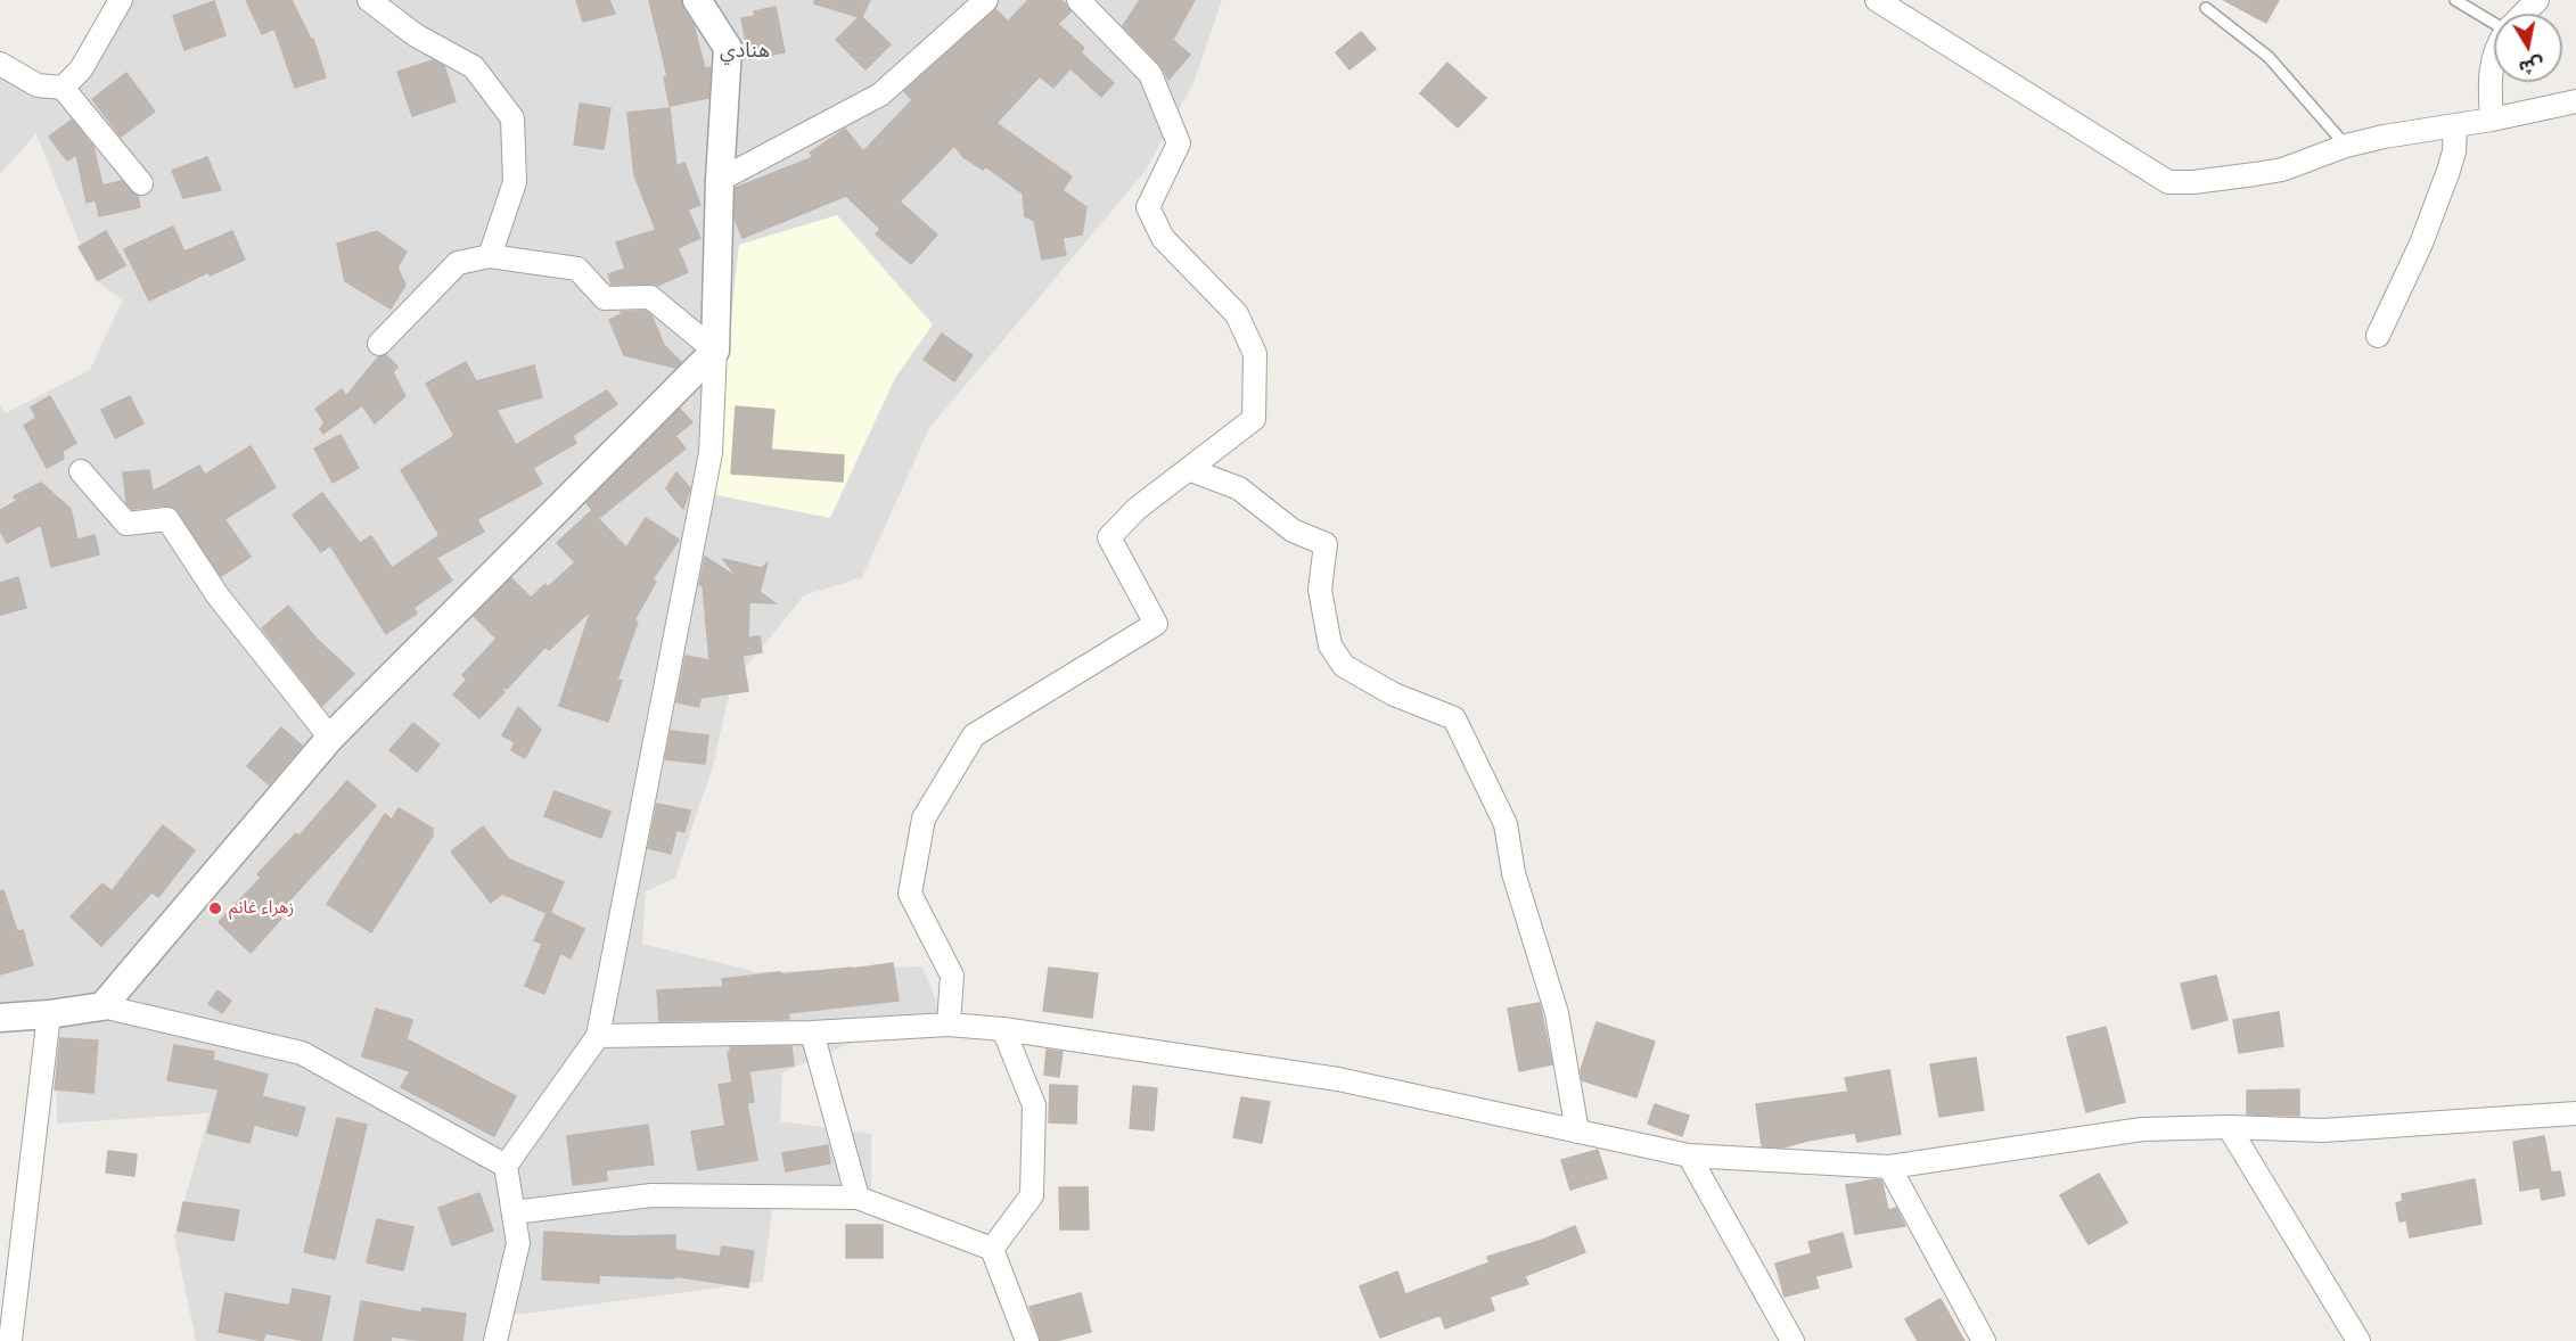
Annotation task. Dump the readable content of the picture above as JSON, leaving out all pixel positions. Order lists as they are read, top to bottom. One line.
{"districts":["هنادي"],"places":["زهراء غانم"],"north":"bottom"}
